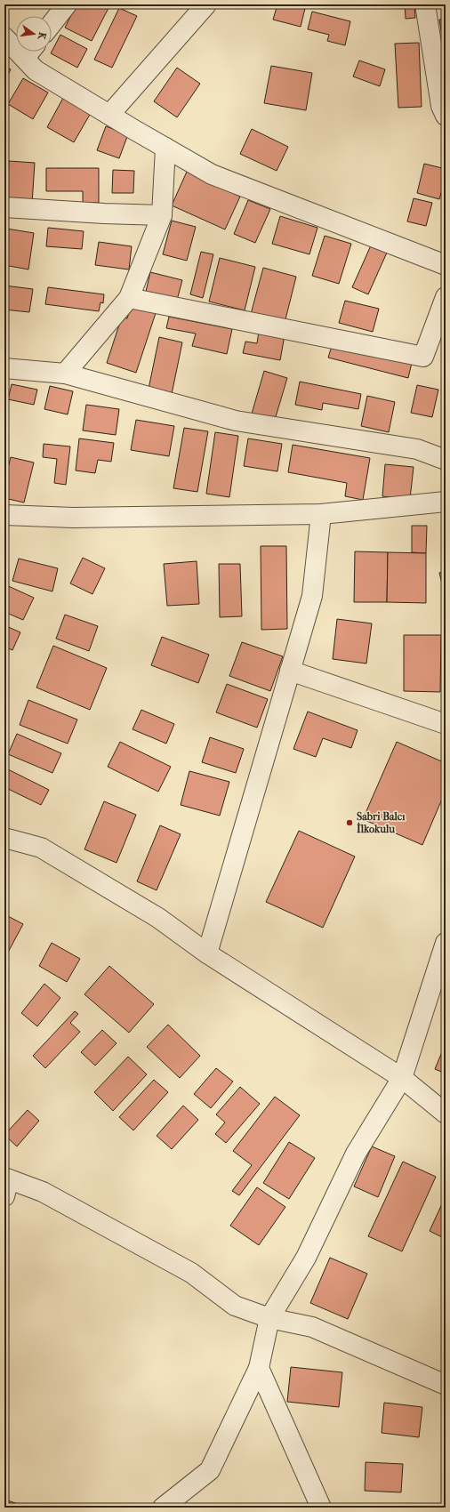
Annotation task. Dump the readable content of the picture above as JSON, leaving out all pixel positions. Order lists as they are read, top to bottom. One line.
{"places":["Sabri Balcı İlkokulu"],"north":"right"}
